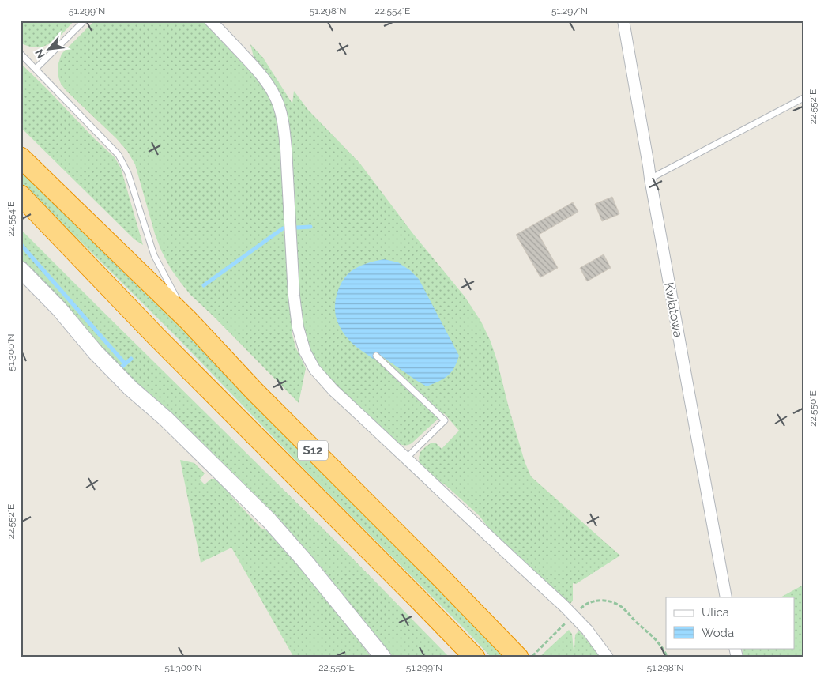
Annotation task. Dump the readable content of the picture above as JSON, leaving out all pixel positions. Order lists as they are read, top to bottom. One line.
{"streets":{"highway":["S12"],"street":["Kwiatowa"]},"legend":["Ulica","Woda"],"north":"bottom left","coordinates":["51.299°N","51.298°N","22.554°E","51.297°N","22.552°E","51.300°N","22.550°E"]}
